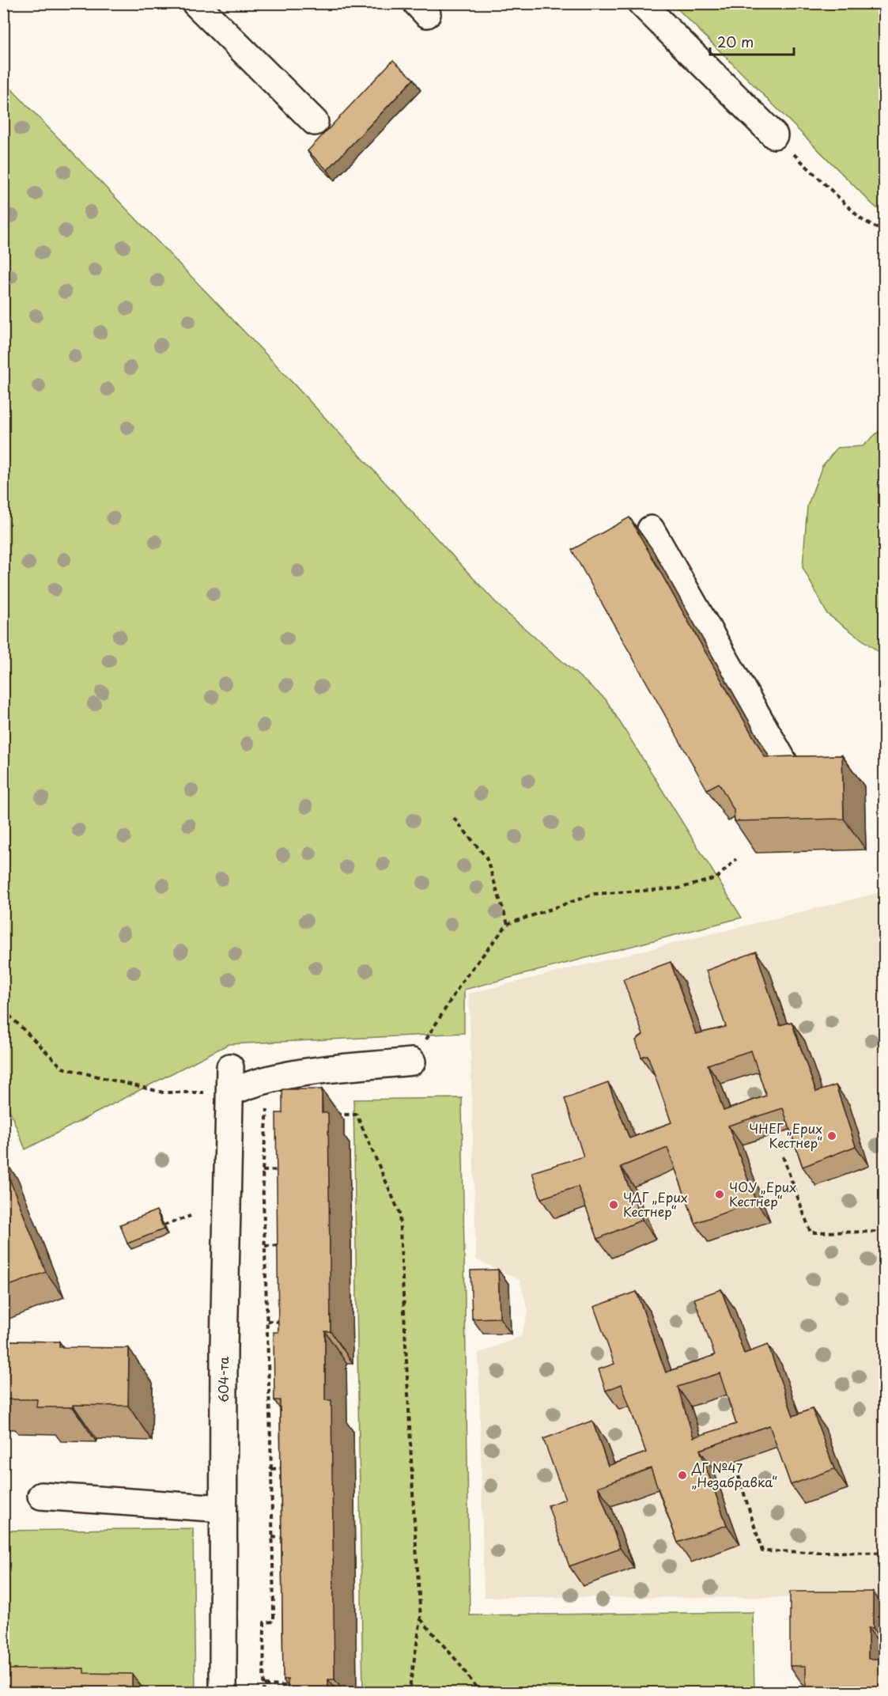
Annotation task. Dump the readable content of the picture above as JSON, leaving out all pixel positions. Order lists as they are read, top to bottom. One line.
{"streets":{"street":["604-та"]},"places":["ЧНЕГ „Ерих Кестнер“","ЧОУ „Ерих Кестнер“","ЧДГ „Ерих Кестнер“","ДГ №47 „Незабравка“"],"scale_bar":"20 m"}
